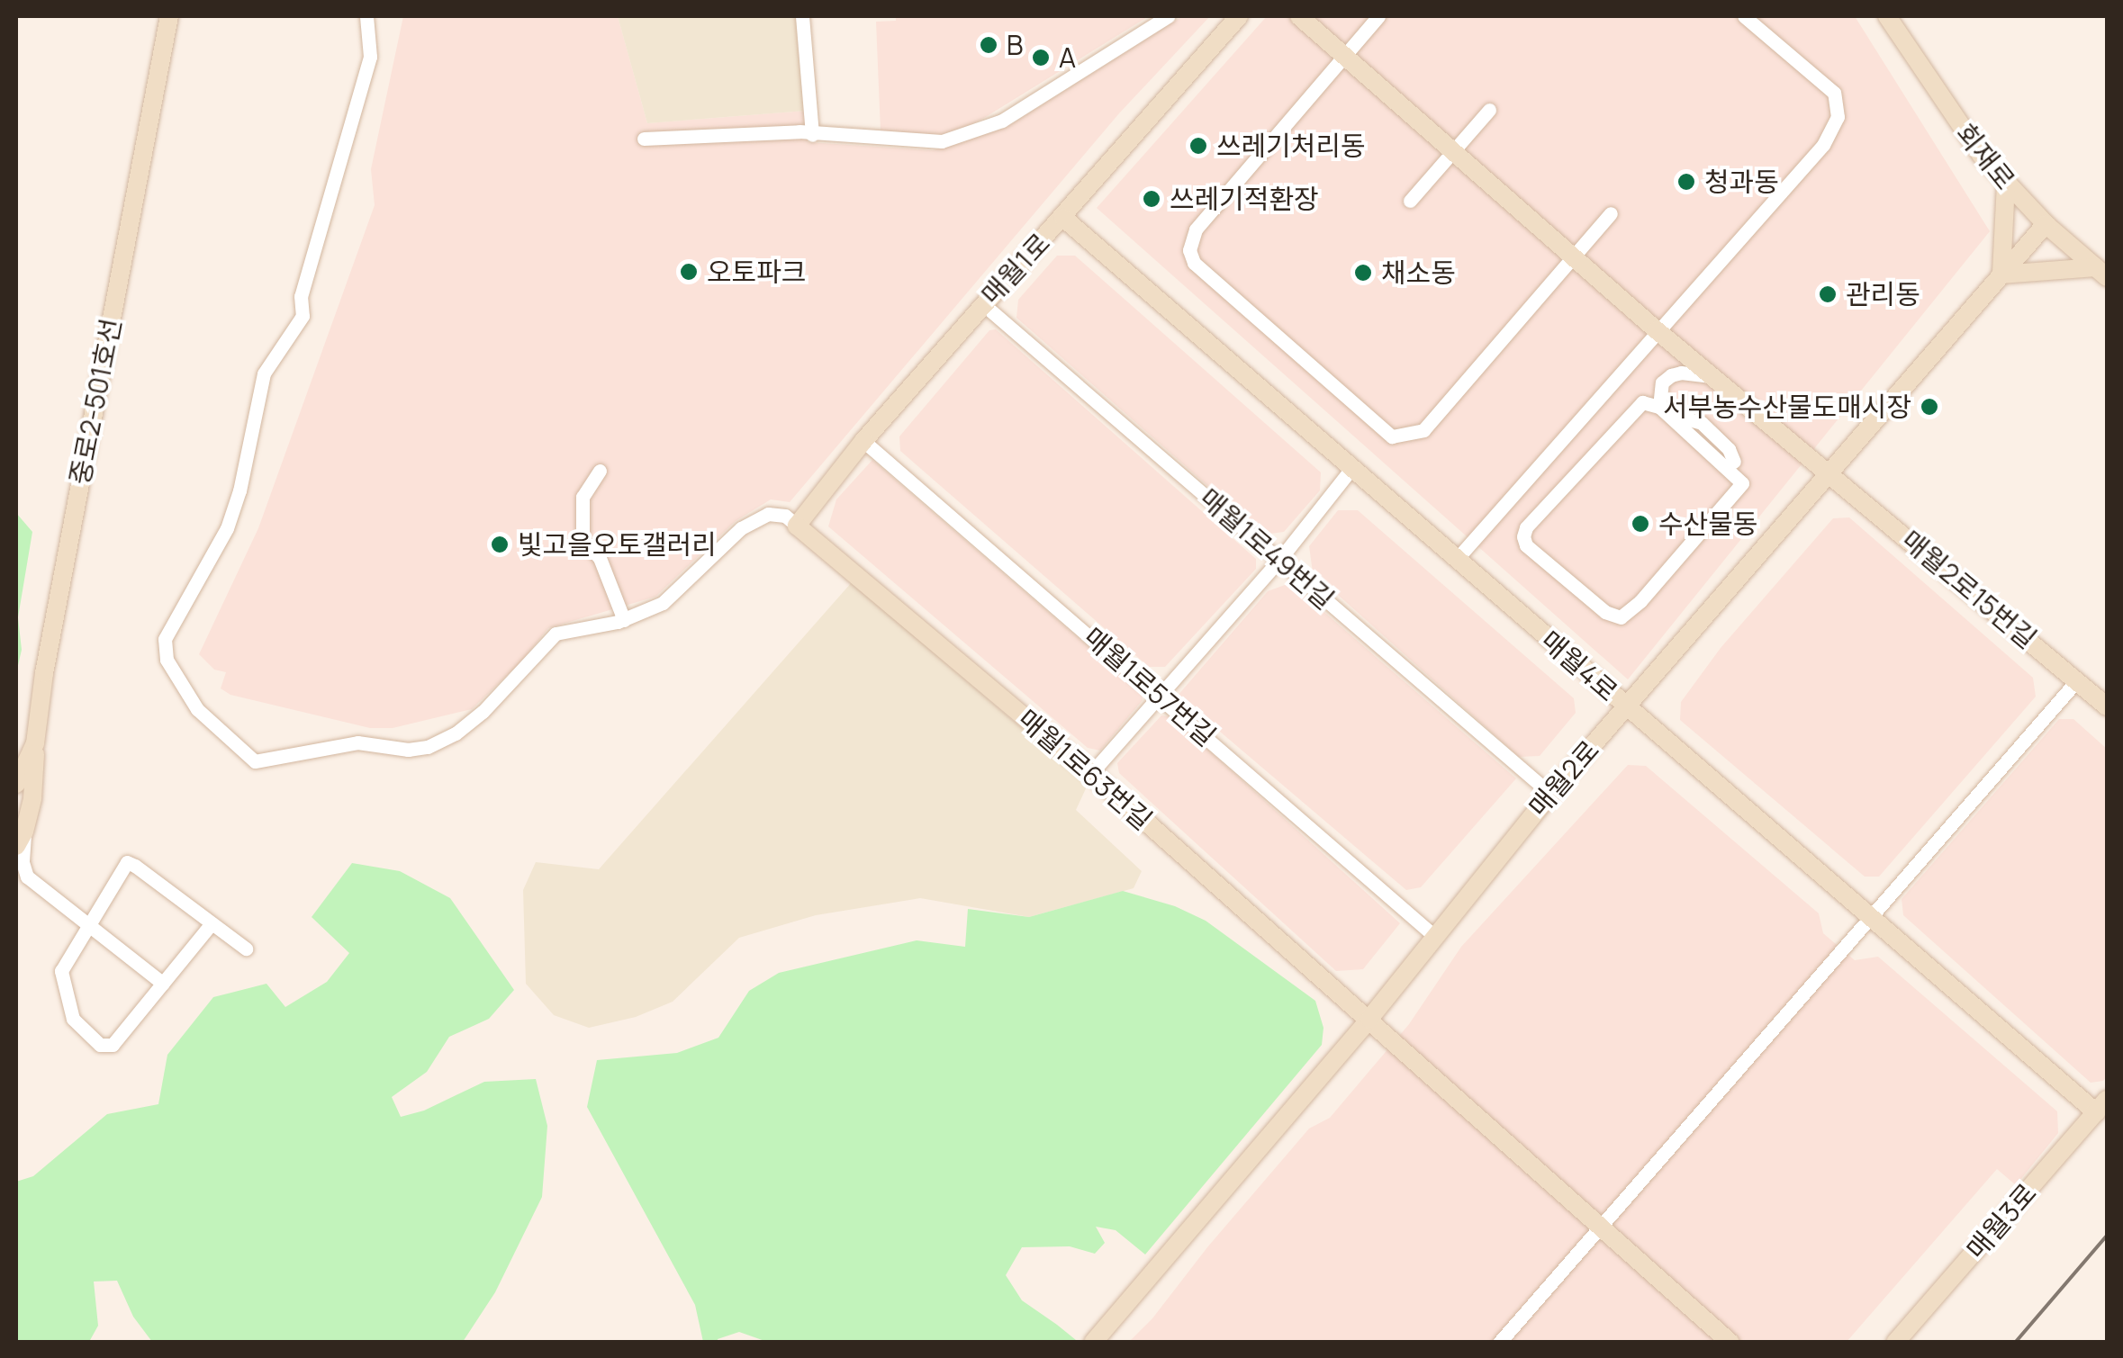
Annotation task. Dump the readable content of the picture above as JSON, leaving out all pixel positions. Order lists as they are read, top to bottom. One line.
{"streets":{"street":["회재로","매월1로","중로2-501호선","매월1로49번길","매월2로15번길","매월4로","매월1로57번길","매월1로63번길","매월2로","매월3로"]},"crossings":[["회재로","매월2로"],["매월1로","매월1로49번길"],["매월1로","매월4로"],["매월1로","매월1로57번길"],["매월1로","매월1로63번길"],["매월1로49번길","매월2로"],["매월2로15번길","매월2로"],["매월4로","매월2로"],["매월4로","매월3로"],["매월1로57번길","매월2로"],["매월1로63번길","매월2로"]],"places":["B","A","쓰레기처리동","청과동","쓰레기적환장","오토파크","채소동","관리동","서부농수산물도매시장","수산물동","빛고을오토갤러리"]}
